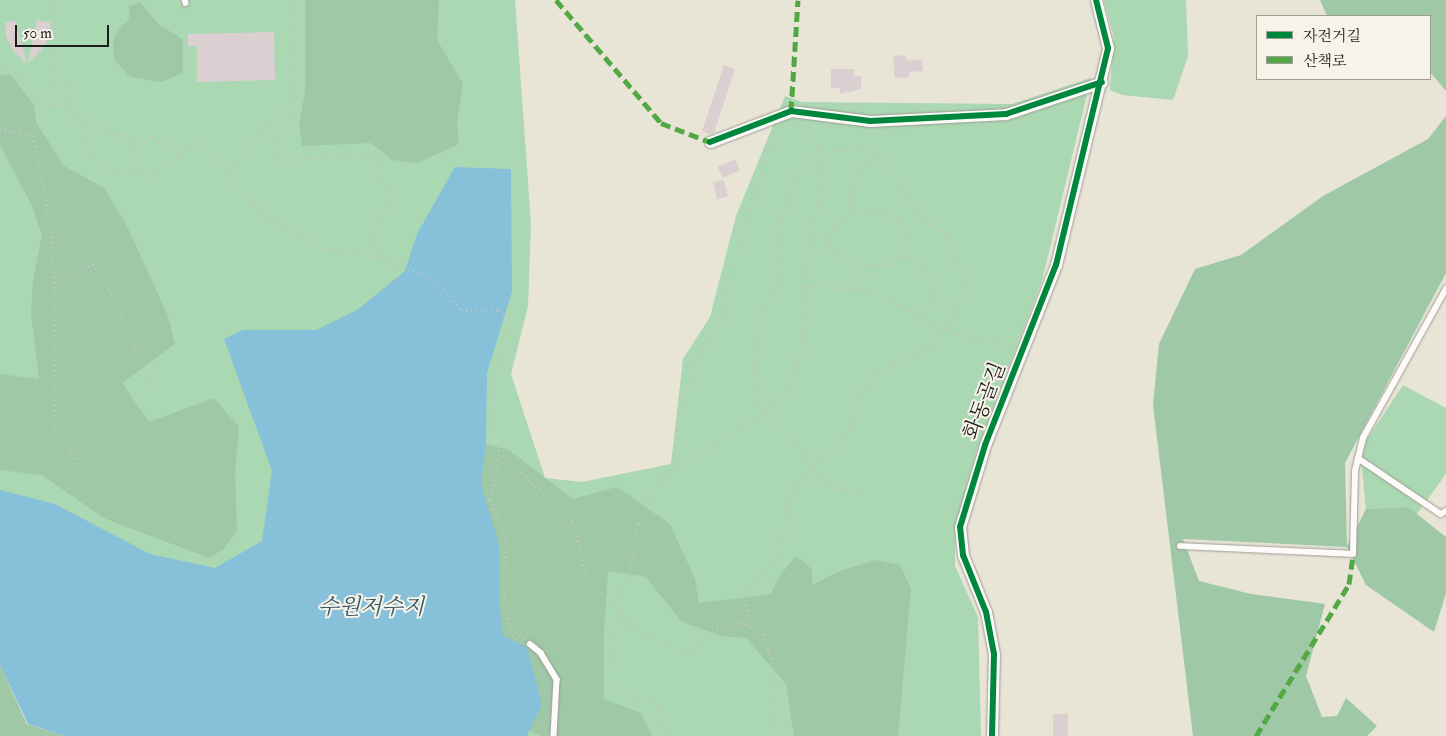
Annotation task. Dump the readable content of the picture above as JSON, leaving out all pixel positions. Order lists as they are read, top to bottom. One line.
{"streets":{"street":["화동골길"]},"water":["수원저수지"],"legend":["자전거길","산책로"],"scale_bar":"50 m"}
